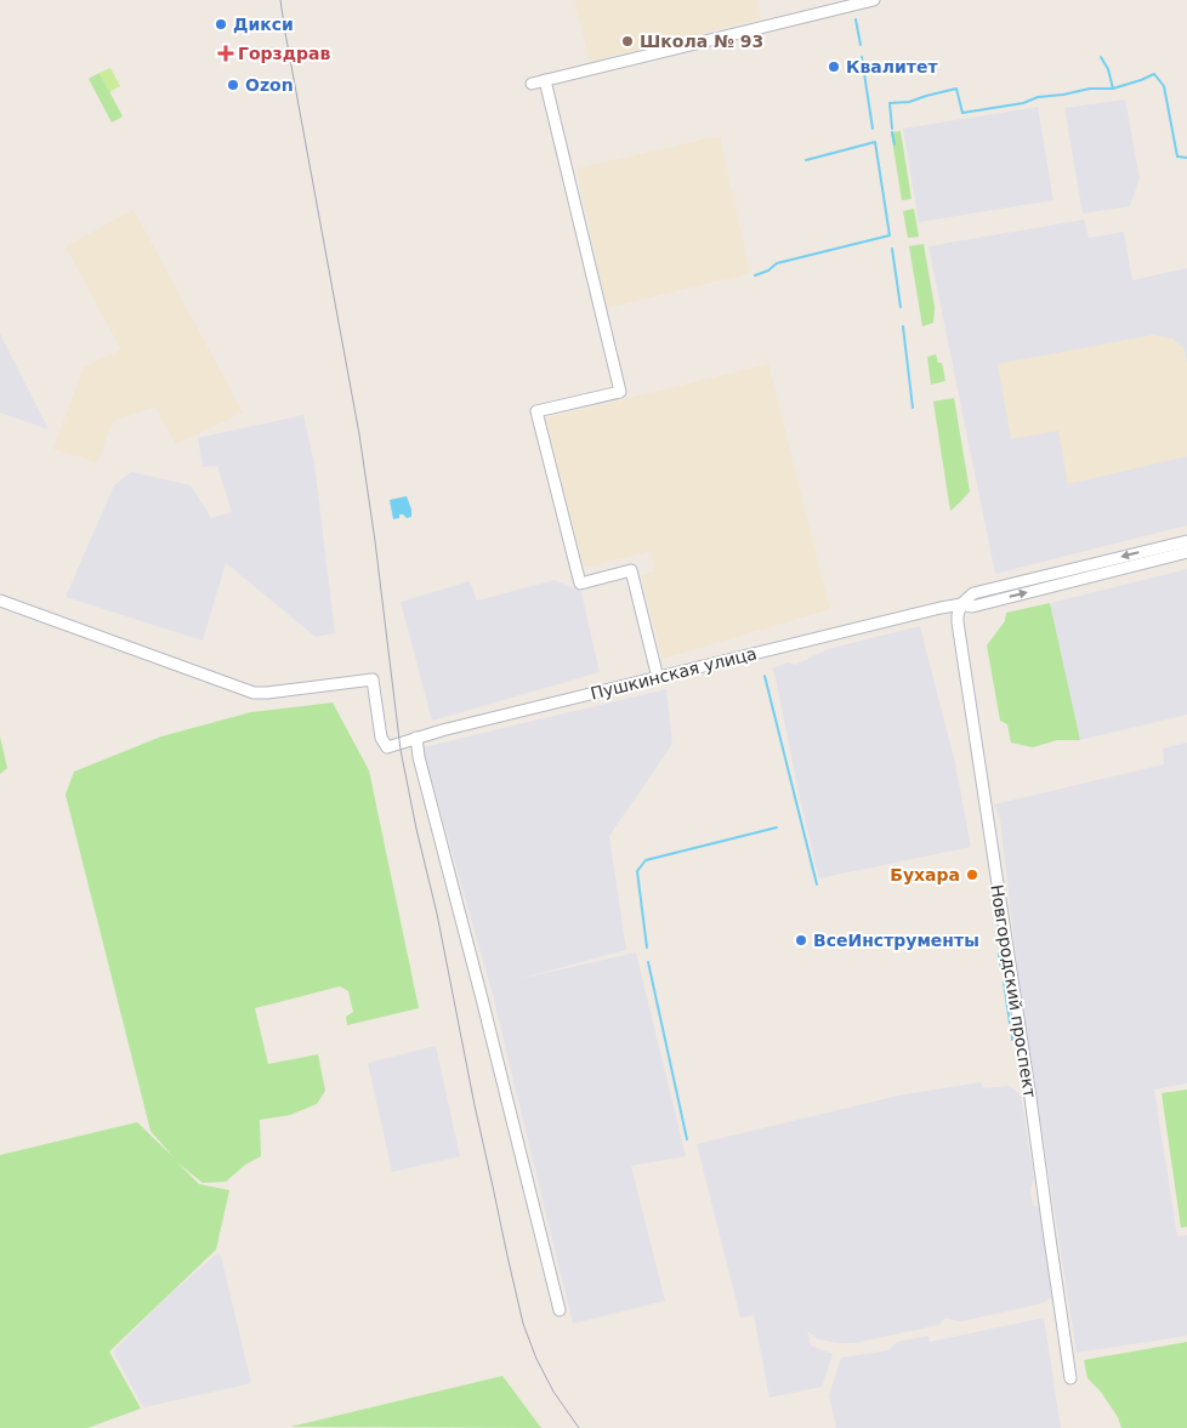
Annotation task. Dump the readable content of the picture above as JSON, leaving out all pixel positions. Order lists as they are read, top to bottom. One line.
{"streets":{"street":["Пушкинская улица","Новгородский проспект"]},"crossings":[["Пушкинская улица","Новгородский проспект"]],"places":{"other":["Дикси","Школа № 93","Квалитет","Ozon","Бухара","ВсеИнструменты"],"health":["Горздрав"]}}
